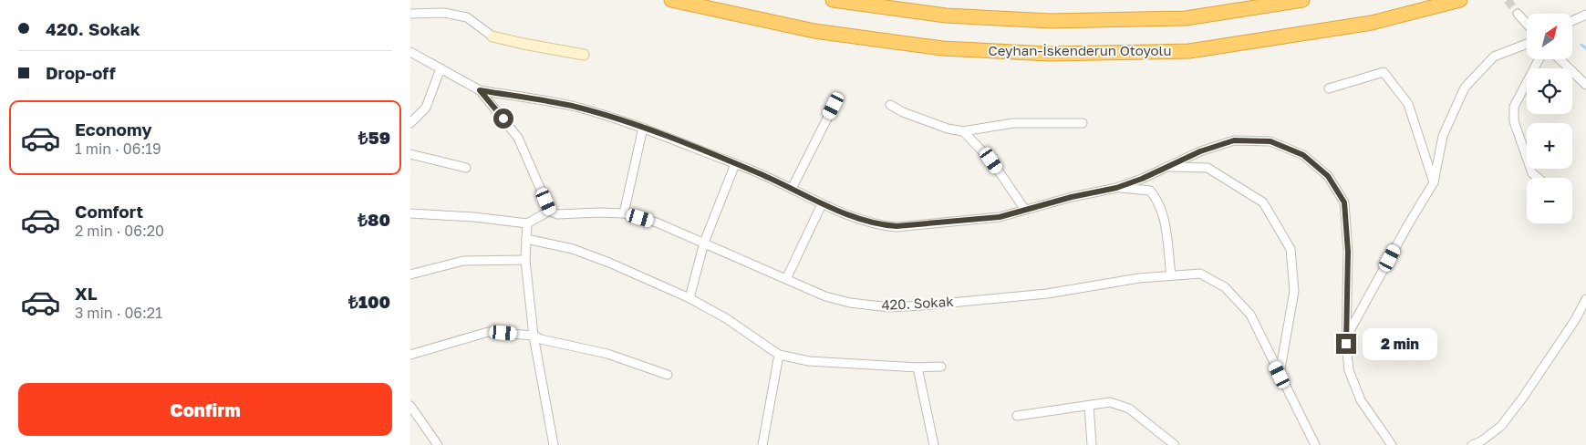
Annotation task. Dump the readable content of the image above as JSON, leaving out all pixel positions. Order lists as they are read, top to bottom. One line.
{"streets":{"highway":["Ceyhan-İskenderun Otoyolu"],"street":["420. Sokak"]},"north":"top right","page":{"banner":["420. Sokak","Drop-off"],"map_buttons":["+","−"],"list":[{"name":"Economy","note":"1 min · 06:19","value":"₺59"},{"name":"Comfort","note":"2 min · 06:20","value":"₺80"},{"name":"XL","note":"3 min · 06:21","value":"₺100"}],"bubble":"2 min","buttons":"Confirm"}}
